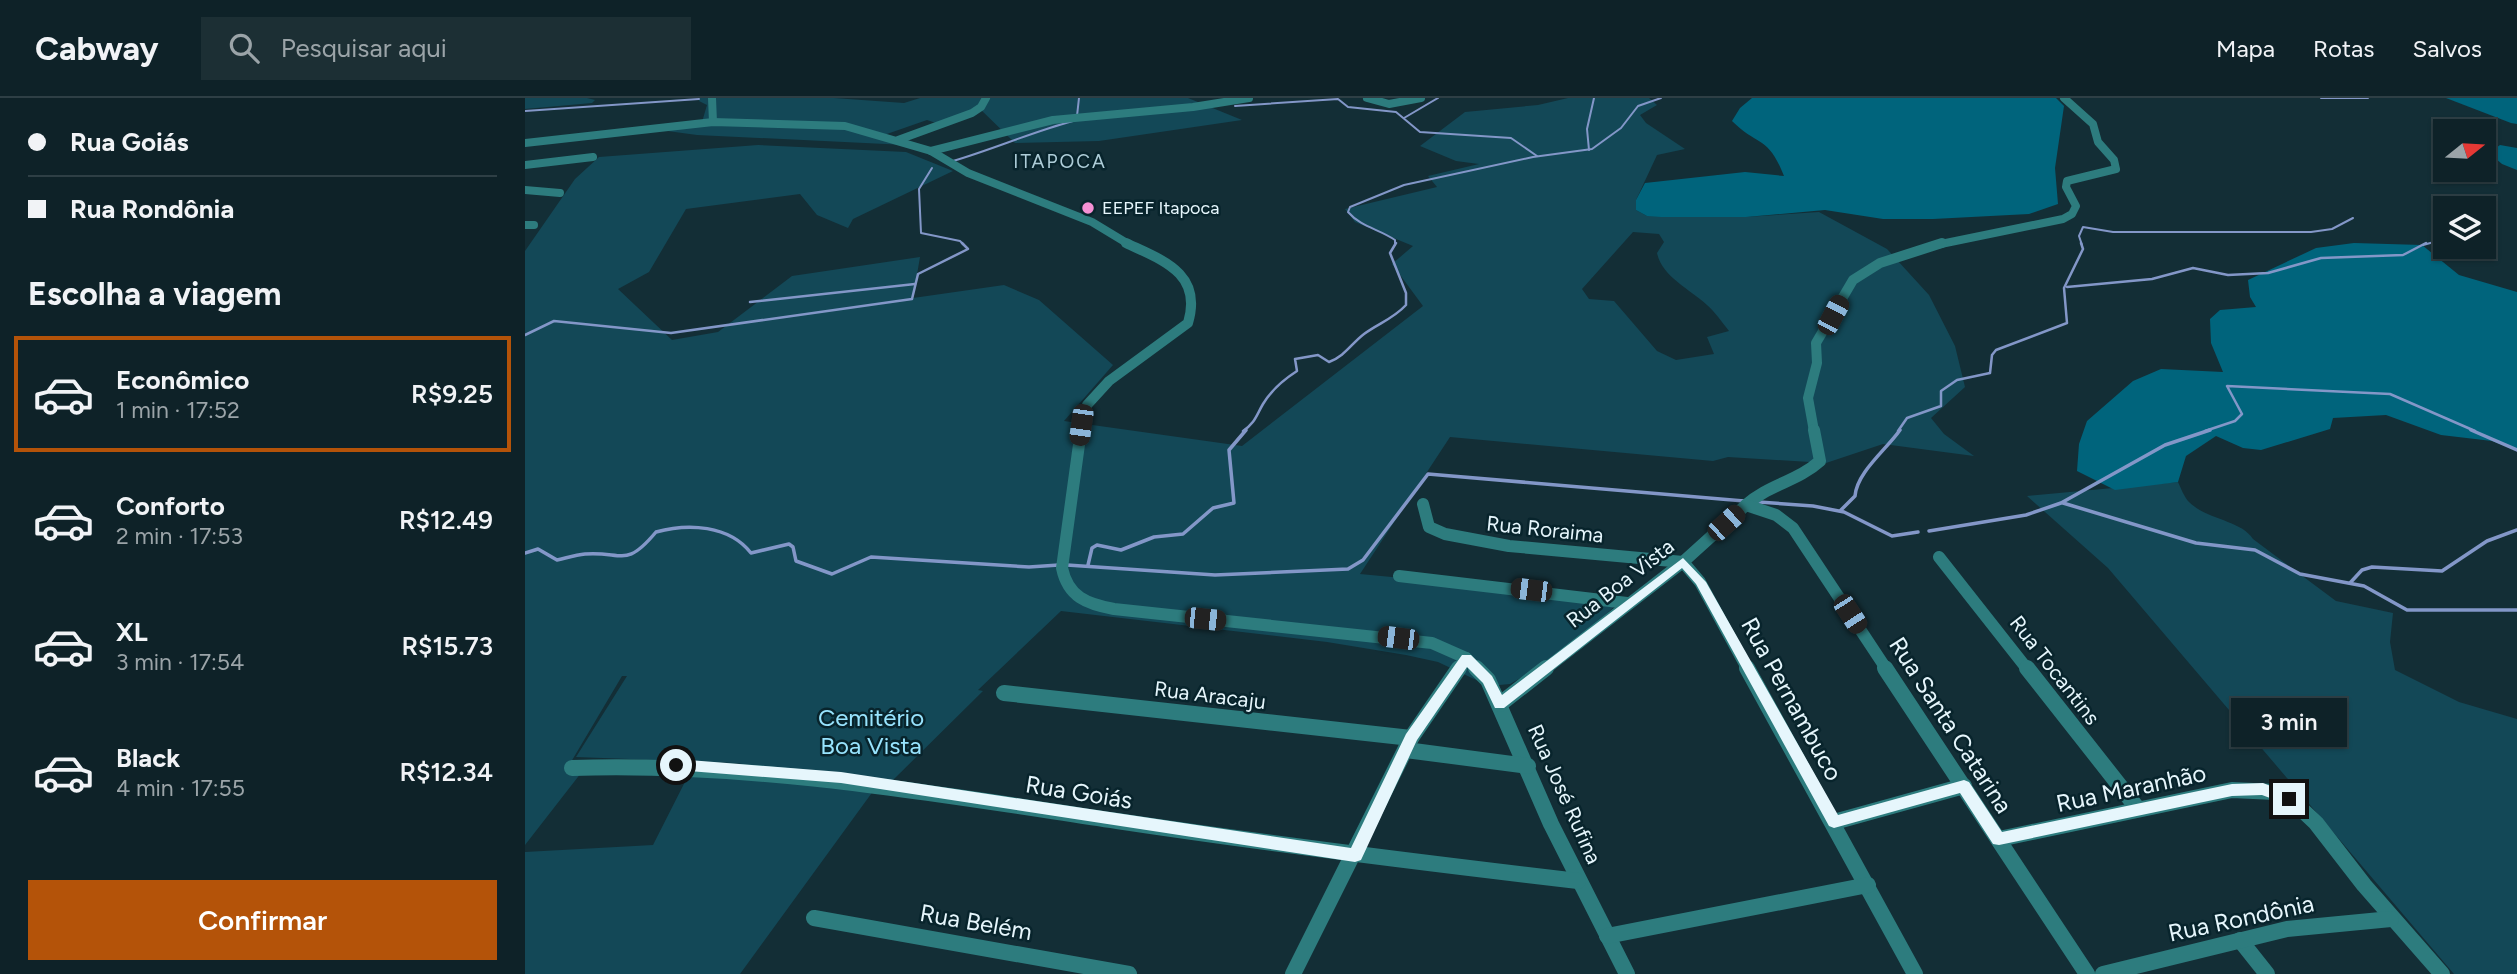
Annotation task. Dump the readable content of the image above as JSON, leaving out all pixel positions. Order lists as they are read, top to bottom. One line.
{"streets":{"street":["Rua Roraima","Rua Boa Vista","Rua Tocantins","Rua Aracaju","Rua Pernambuco","Rua Santa Catarina","Rua Maranhão","Rua Goiás","Rua José Rufina","Rua Rondônia","Rua Belém"]},"crossings":[["Rua Roraima","Rua Boa Vista"],["Rua Roraima","Rua Pernambuco"],["Rua Boa Vista","Rua Pernambuco"],["Rua Boa Vista","Rua Santa Catarina"],["Rua Boa Vista","Rua José Rufina"],["Rua Tocantins","Rua Maranhão"],["Rua Aracaju","Rua José Rufina"],["Rua Santa Catarina","Rua Maranhão"],["Rua Maranhão","Rua Rondônia"],["Rua Goiás","Rua José Rufina"]],"districts":["ITAPOCA"],"parks":["Cemitério Boa Vista"],"places":["EEPEF Itapoca"],"north":"right","page":{"header":"Cabway","search":"Pesquisar aqui","nav":["Mapa","Rotas","Salvos"],"banner":["Rua Goiás","Rua Rondônia"],"heading":"Escolha a viagem","list":[{"name":"Econômico","note":"1 min · 17:52","value":"R$9.25"},{"name":"Conforto","note":"2 min · 17:53","value":"R$12.49"},{"name":"XL","note":"3 min · 17:54","value":"R$15.73"},{"name":"Black","note":"4 min · 17:55","value":"R$12.34"}],"bubble":"3 min","buttons":"Confirmar"}}
